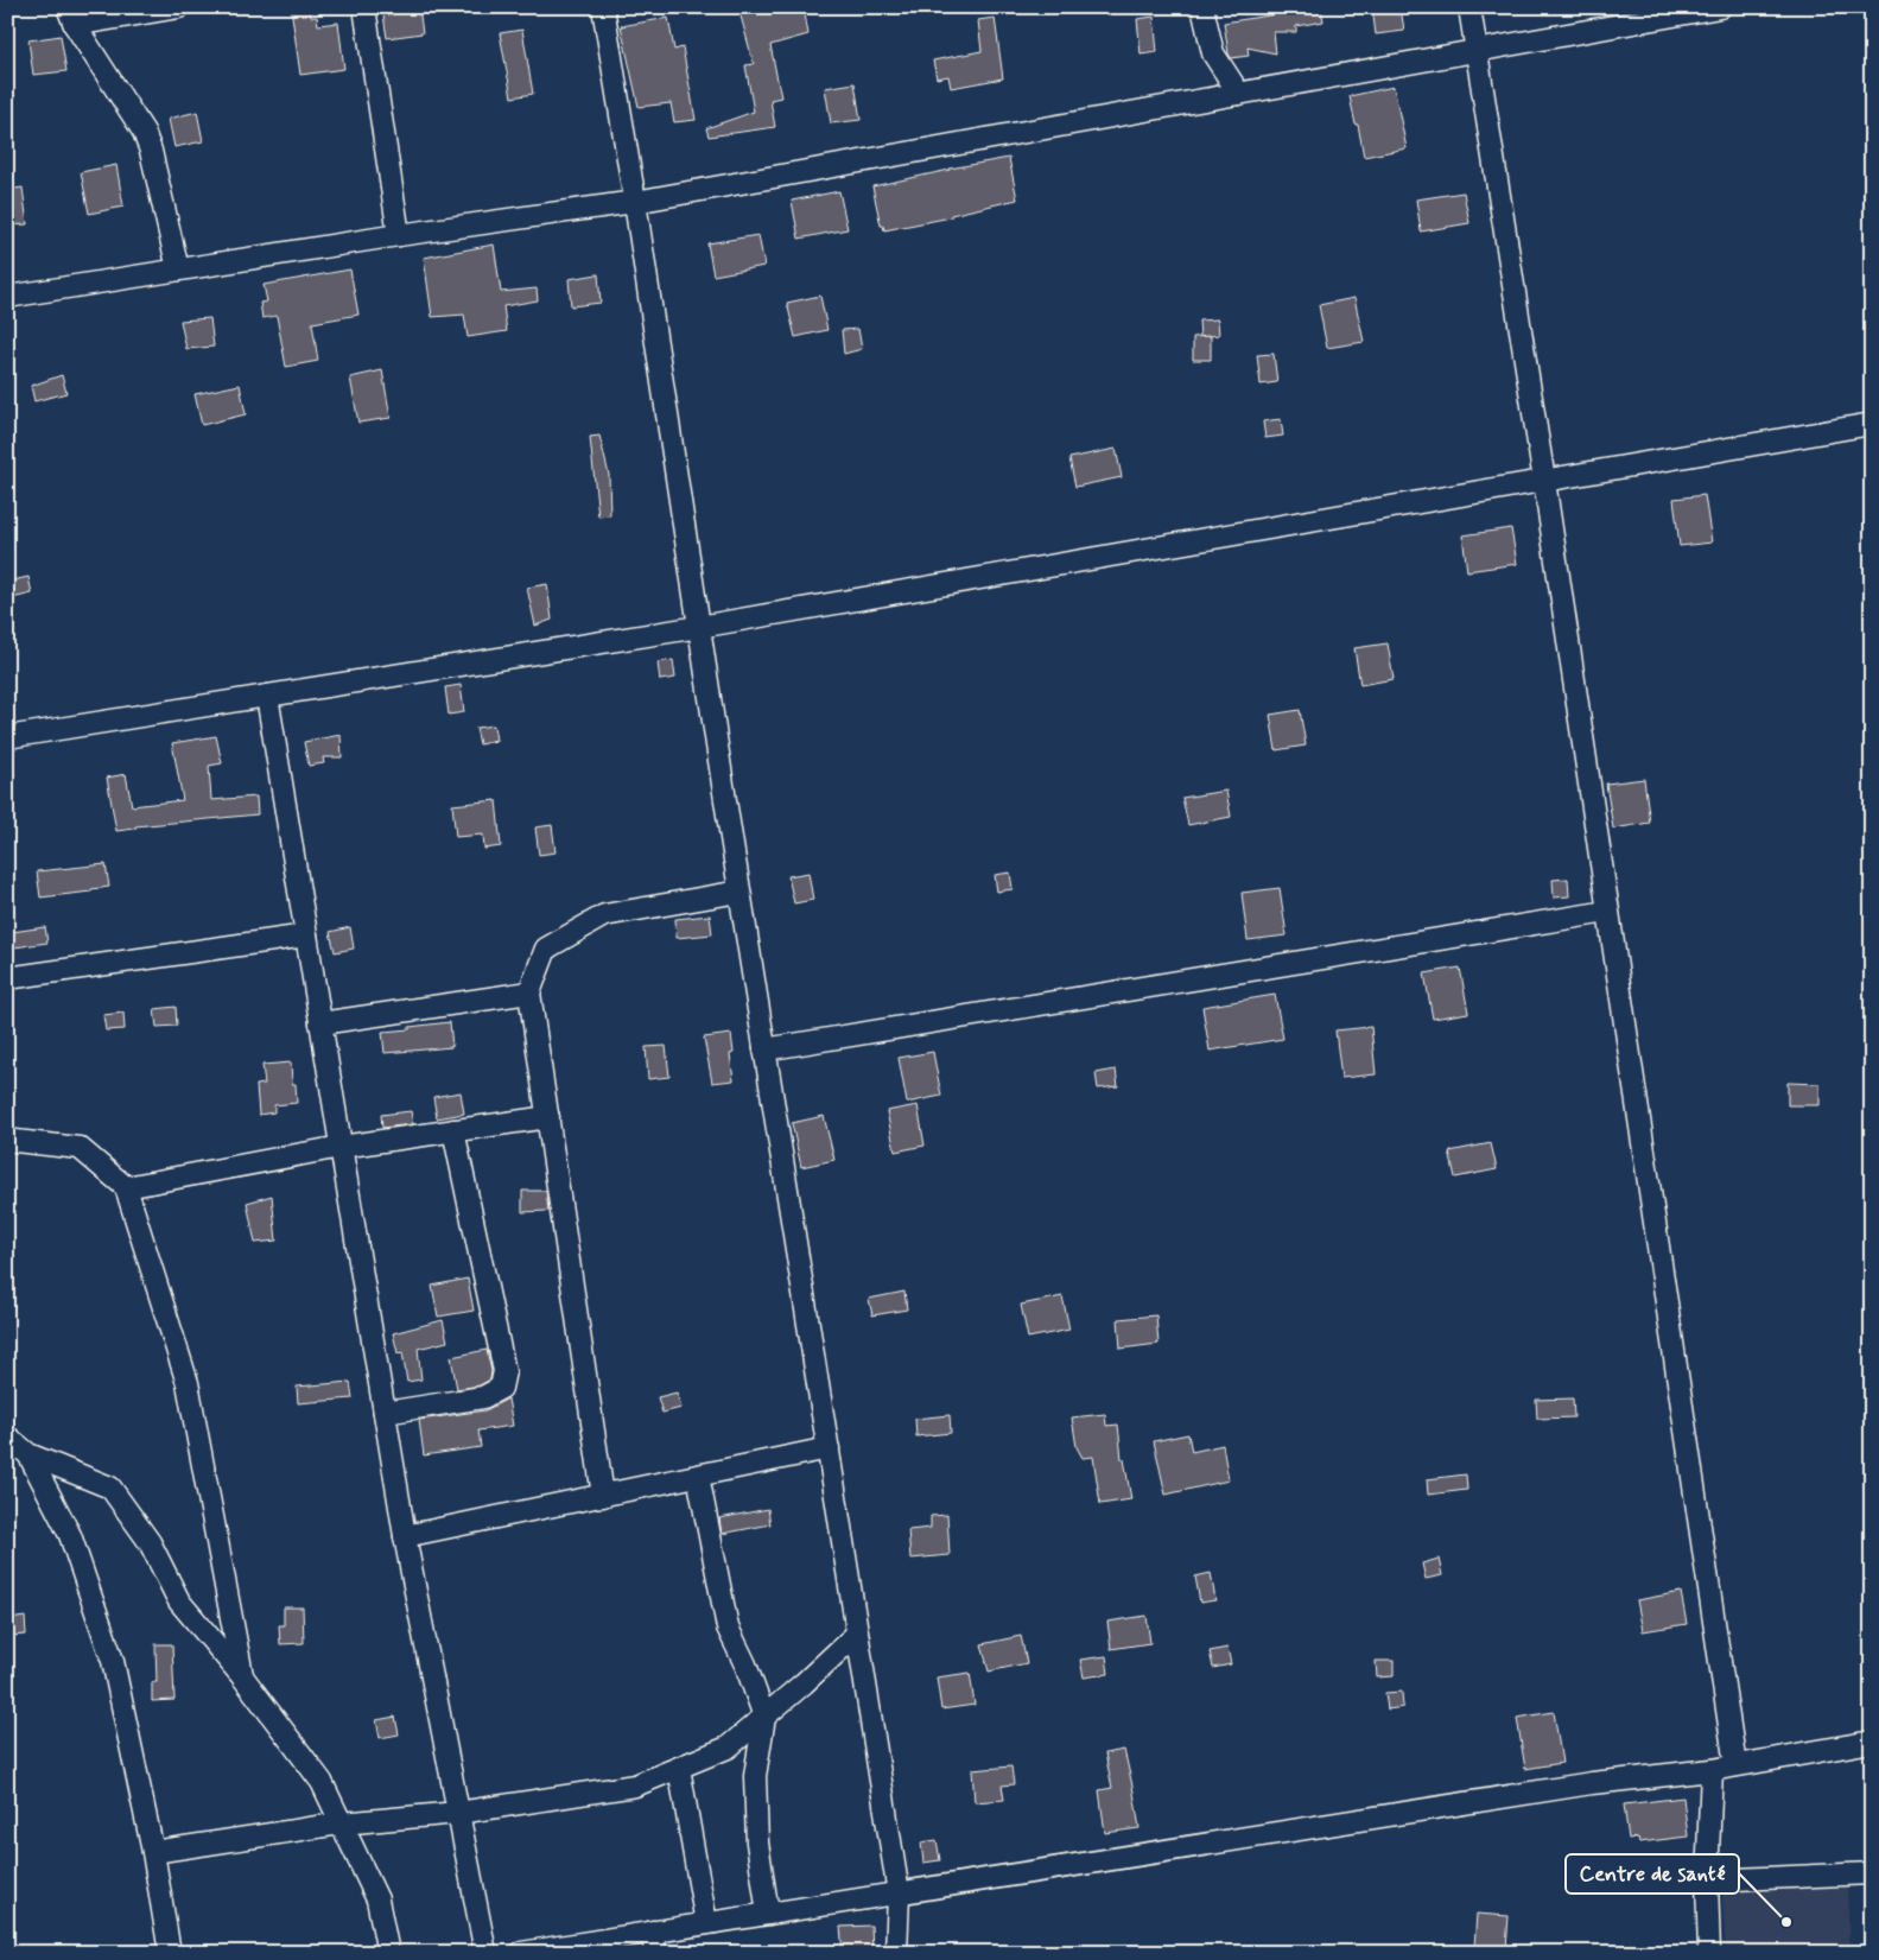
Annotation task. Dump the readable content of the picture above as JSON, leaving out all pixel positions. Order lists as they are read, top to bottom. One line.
{"places":["Centre de santé"]}
